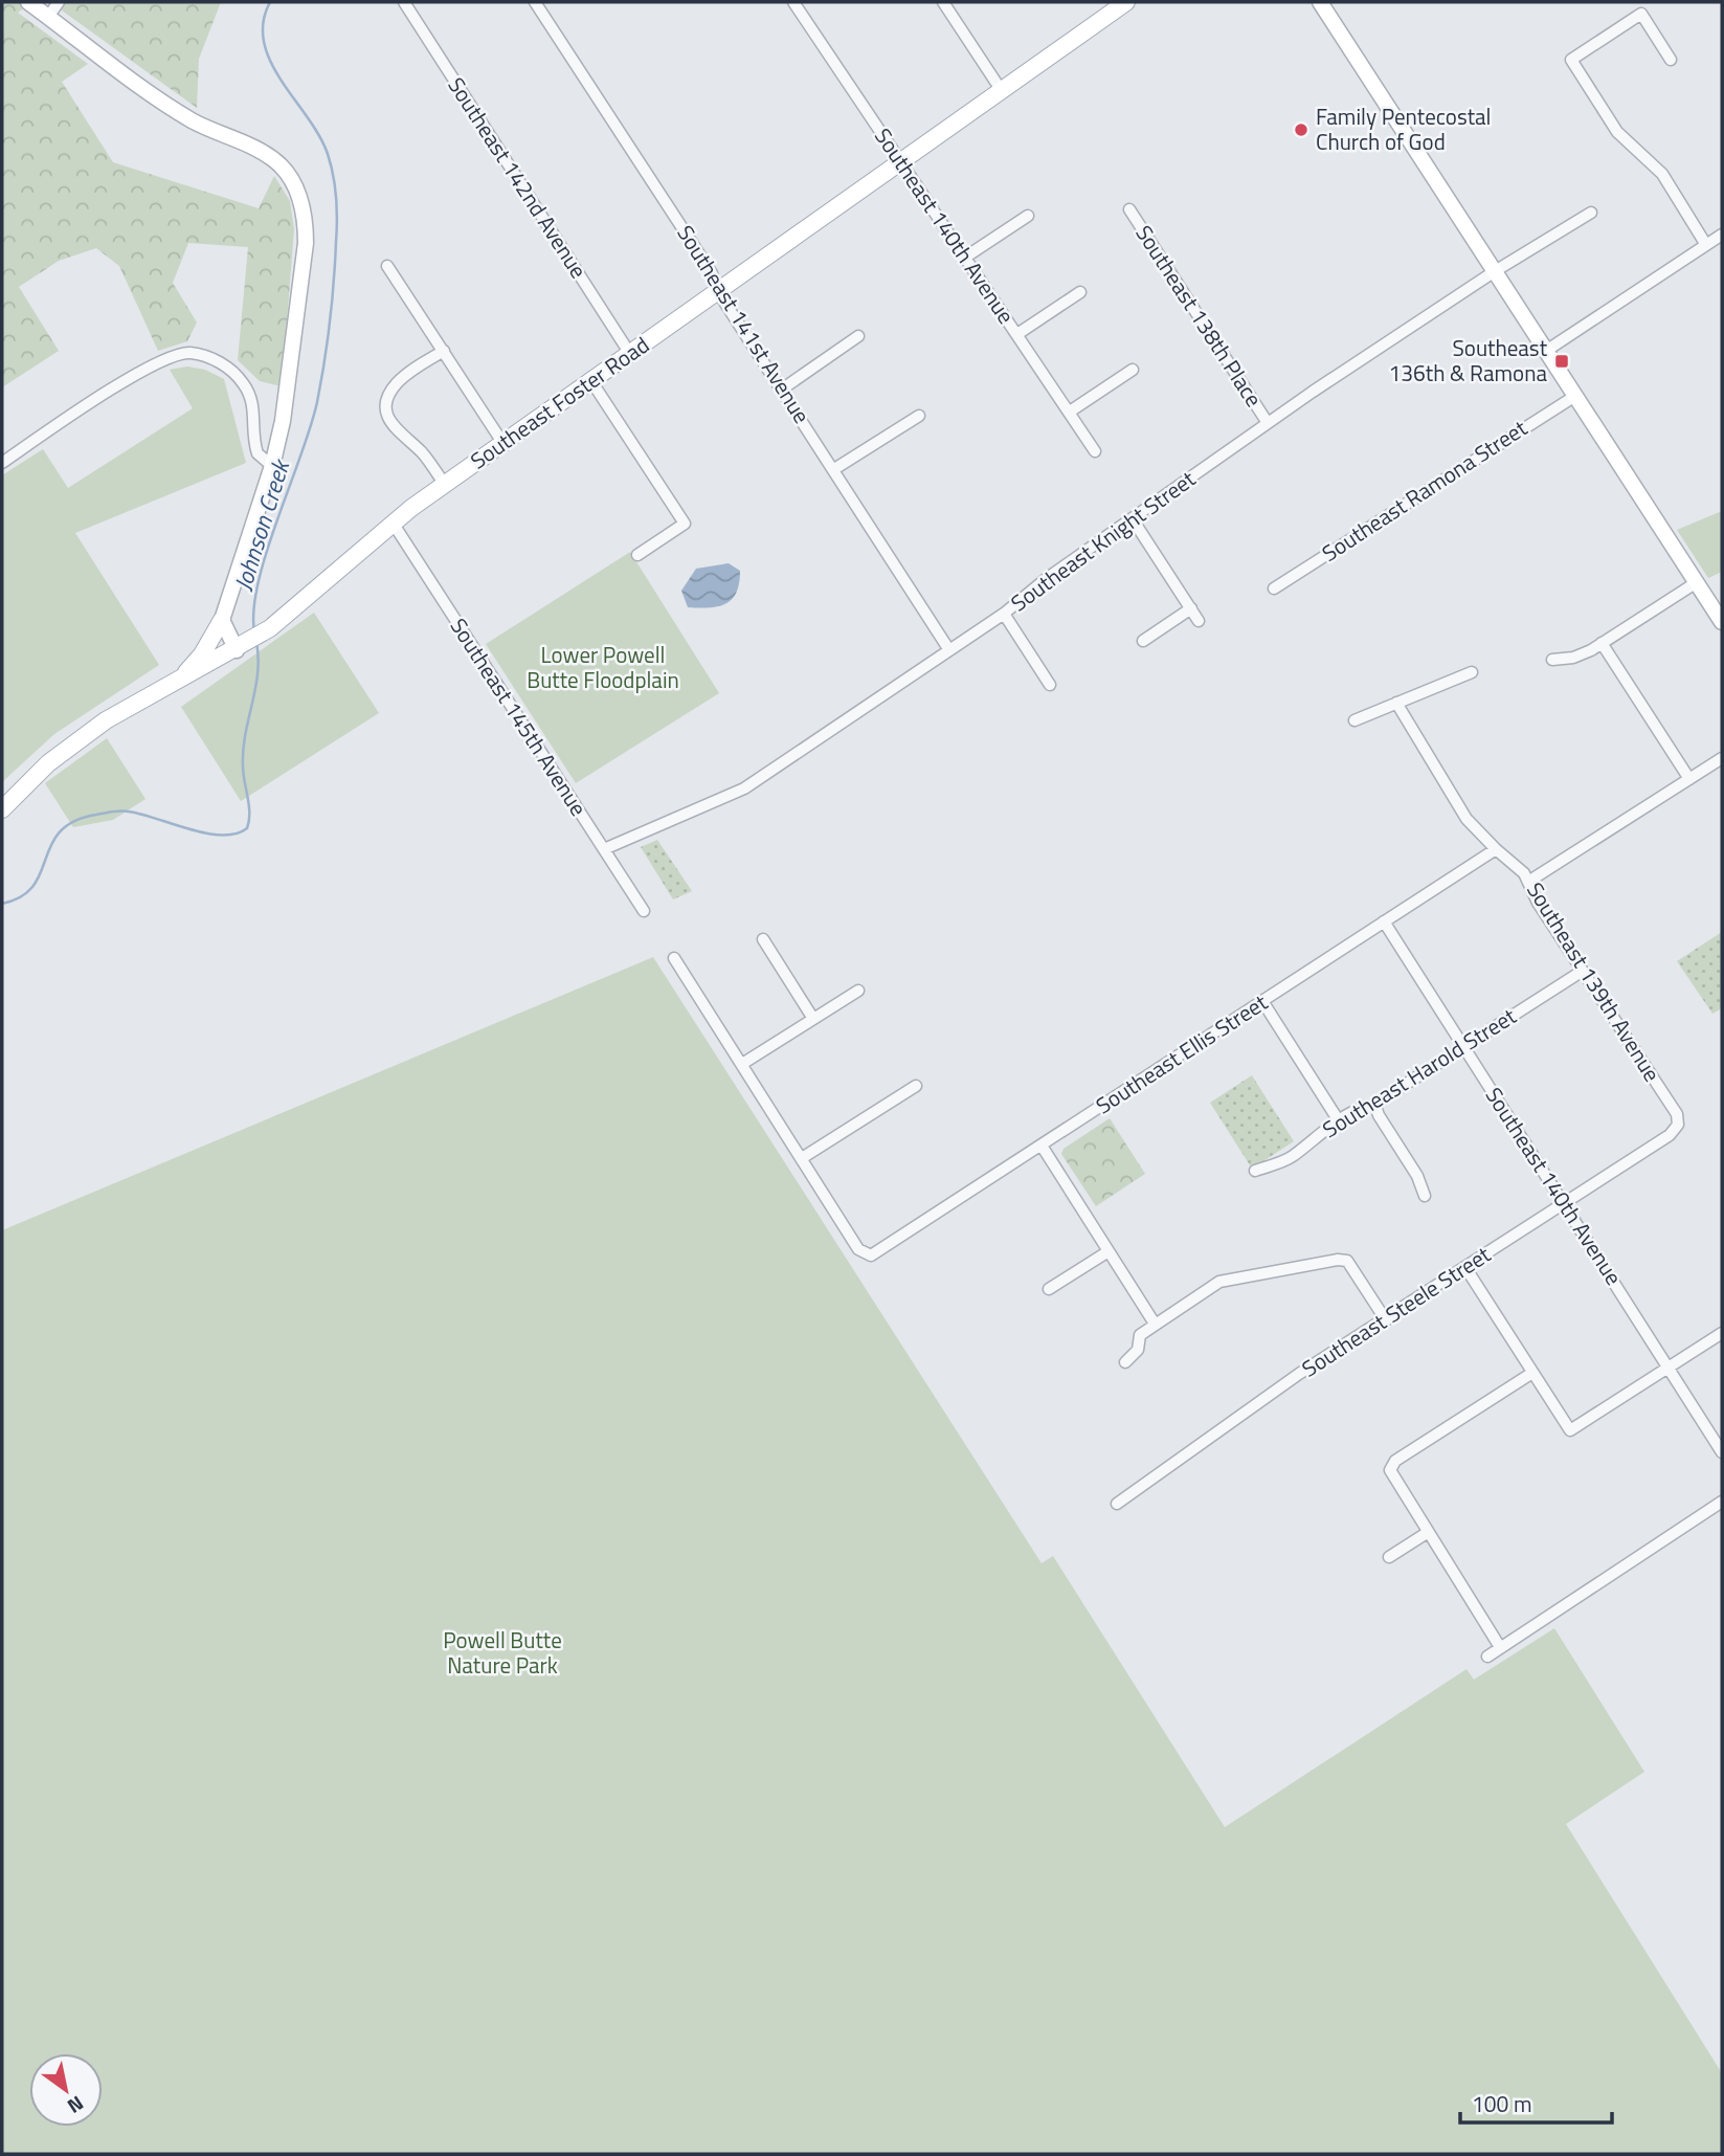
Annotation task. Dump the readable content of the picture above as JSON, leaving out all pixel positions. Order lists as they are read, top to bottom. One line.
{"streets":{"main road":["Southeast Foster Road"],"street":["Southeast 142nd Avenue","Southeast 140th Avenue","Southeast 138th Place","Southeast 141st Avenue","Southeast Ramona Street","Southeast Knight Street","Southeast 145th Avenue","Southeast 139th Avenue","Southeast Ellis Street","Southeast Harold Street","Southeast Steele Street"]},"crossings":[["Southeast 142nd Avenue","Southeast Foster Road"],["Southeast 140th Avenue","Southeast Foster Road"],["Southeast 140th Avenue","Southeast Ellis Street"],["Southeast 140th Avenue","Southeast Harold Street"],["Southeast 140th Avenue","Southeast Steele Street"],["Southeast 138th Place","Southeast Knight Street"],["Southeast 141st Avenue","Southeast Foster Road"],["Southeast 141st Avenue","Southeast Knight Street"],["Southeast Foster Road","Southeast 145th Avenue"],["Southeast Knight Street","Southeast 145th Avenue"],["Southeast 139th Avenue","Southeast Ellis Street"],["Southeast 139th Avenue","Southeast Harold Street"],["Southeast 139th Avenue","Southeast Steele Street"]],"water":["Johnson Creek"],"parks":["Lower Powell Butte Floodplain","Powell Butte Nature Park"],"places":{"other":["Family Pentecostal Church of God"],"transit":["Southeast 136th & Ramona"]},"scale_bar":"100 m","north":"bottom right"}
